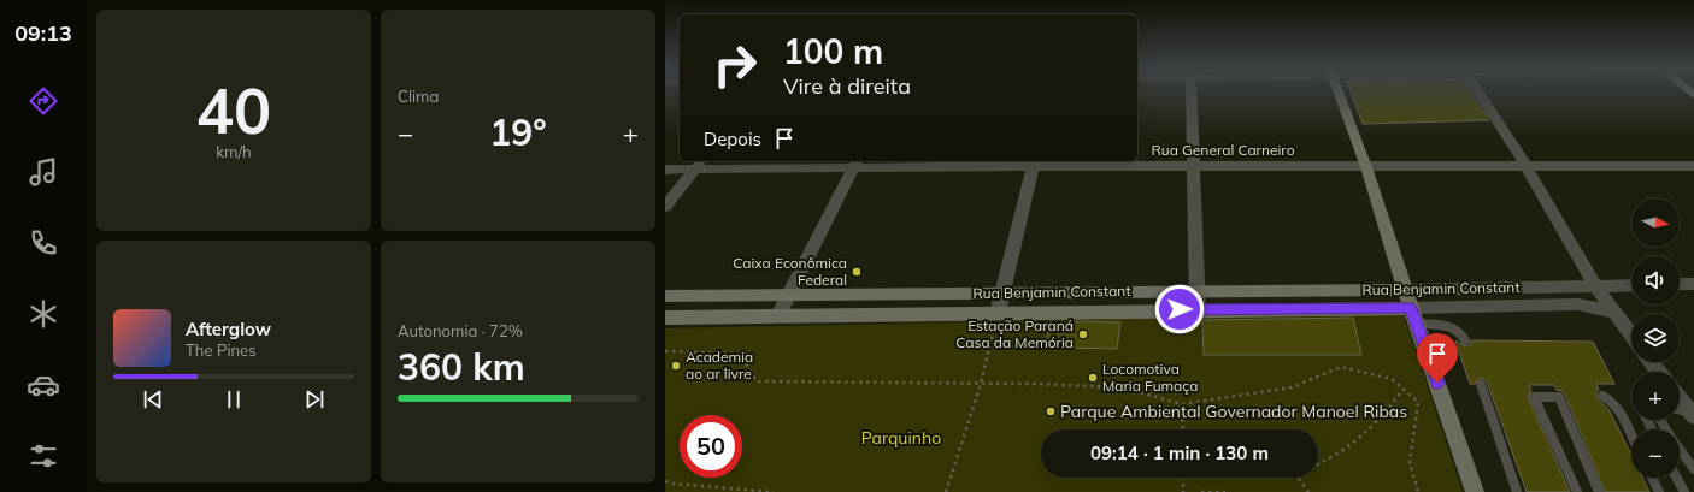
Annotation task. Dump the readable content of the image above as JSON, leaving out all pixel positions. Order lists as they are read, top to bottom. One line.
{"streets":{"main road":["Rua Benjamin Constant"],"street":["Rua General Carneiro"]},"parks":["Parquinho"],"places":["Caixa Econômica Federal","Estação Paraná Casa da Memória","Academia ao ar livre","Locomotiva Maria Fumaça","Parque Ambiental Governador Manoel Ribas"],"north":"right","page":{"tabs":"09:13","tile":[["40","km/h"],"Clima",["Autonomia · 72%","360 km"]],"turn":["100 m","Vire à direita"],"heat":["−","19°","+"],"then":"Depois","map_buttons":["+","−"],"song":["Afterglow","The Pines"],"limit":"50","trip":"09:14 · 1 min · 130 m"}}
